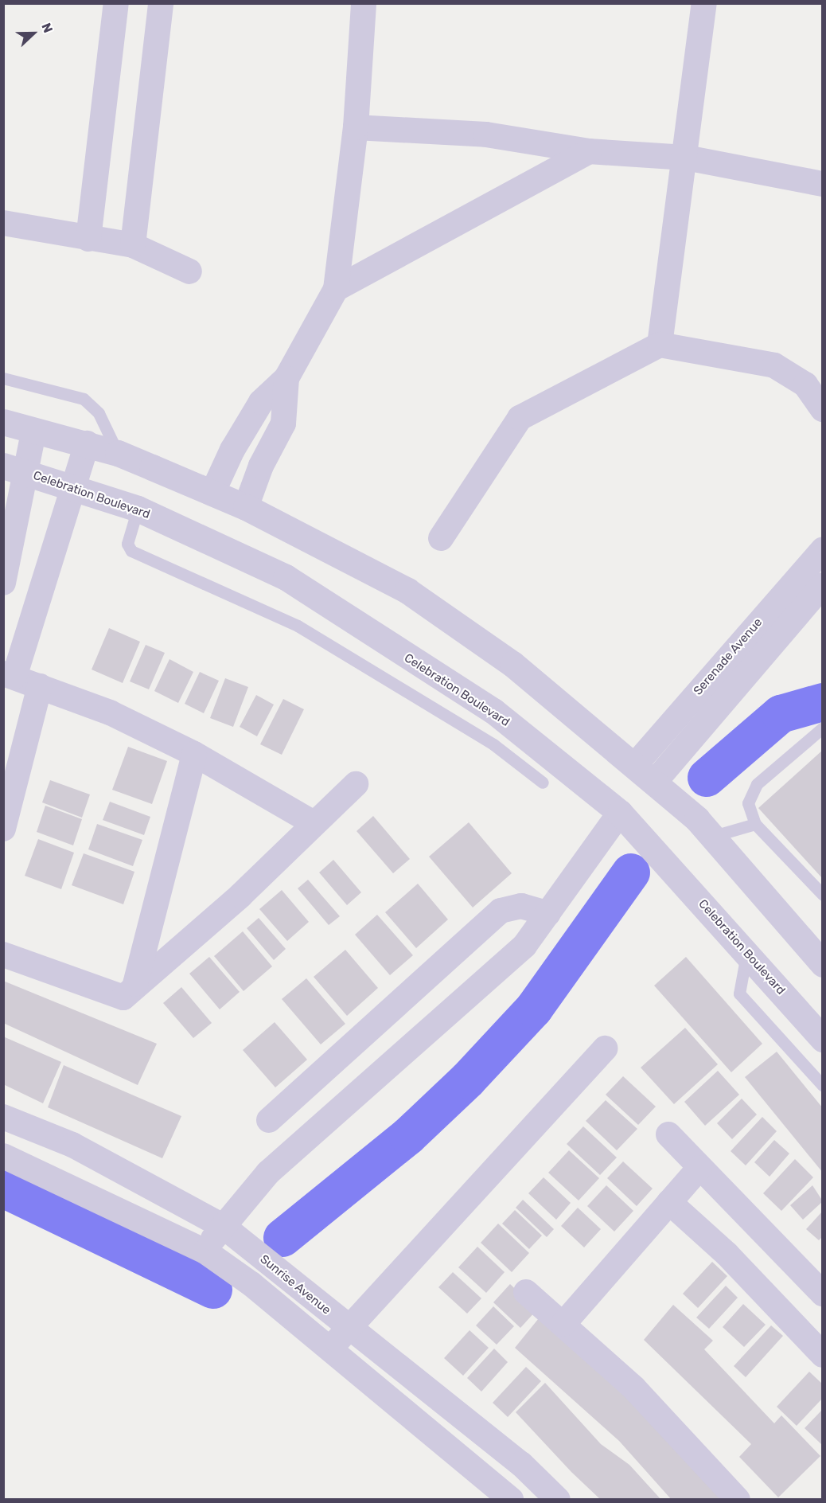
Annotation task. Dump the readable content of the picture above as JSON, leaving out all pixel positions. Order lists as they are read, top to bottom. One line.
{"streets":{"street":["Celebration Boulevard","Serenade Avenue","Sunrise Avenue"]},"north":"right"}
